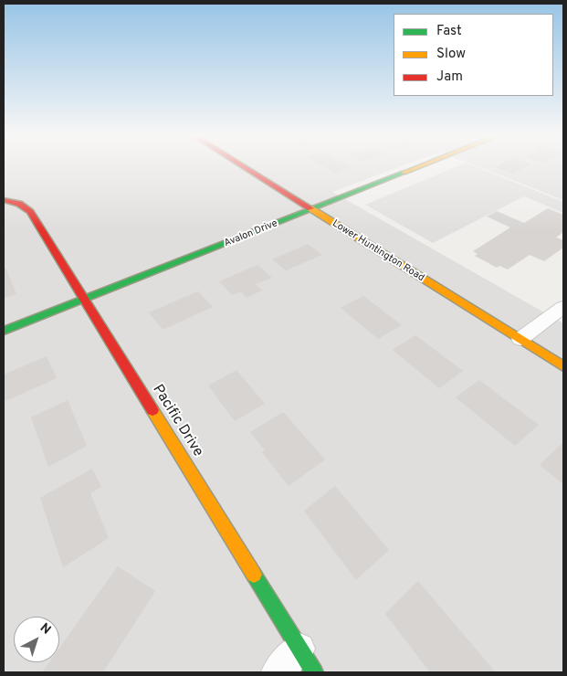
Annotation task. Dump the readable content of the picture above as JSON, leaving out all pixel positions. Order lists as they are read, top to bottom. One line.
{"streets":{"street":["Avalon Drive","Lower Huntington Road","Pacific Drive"]},"crossings":[["Avalon Drive","Lower Huntington Road"],["Avalon Drive","Pacific Drive"]],"legend":["Fast","Slow","Jam"],"north":"top right"}
